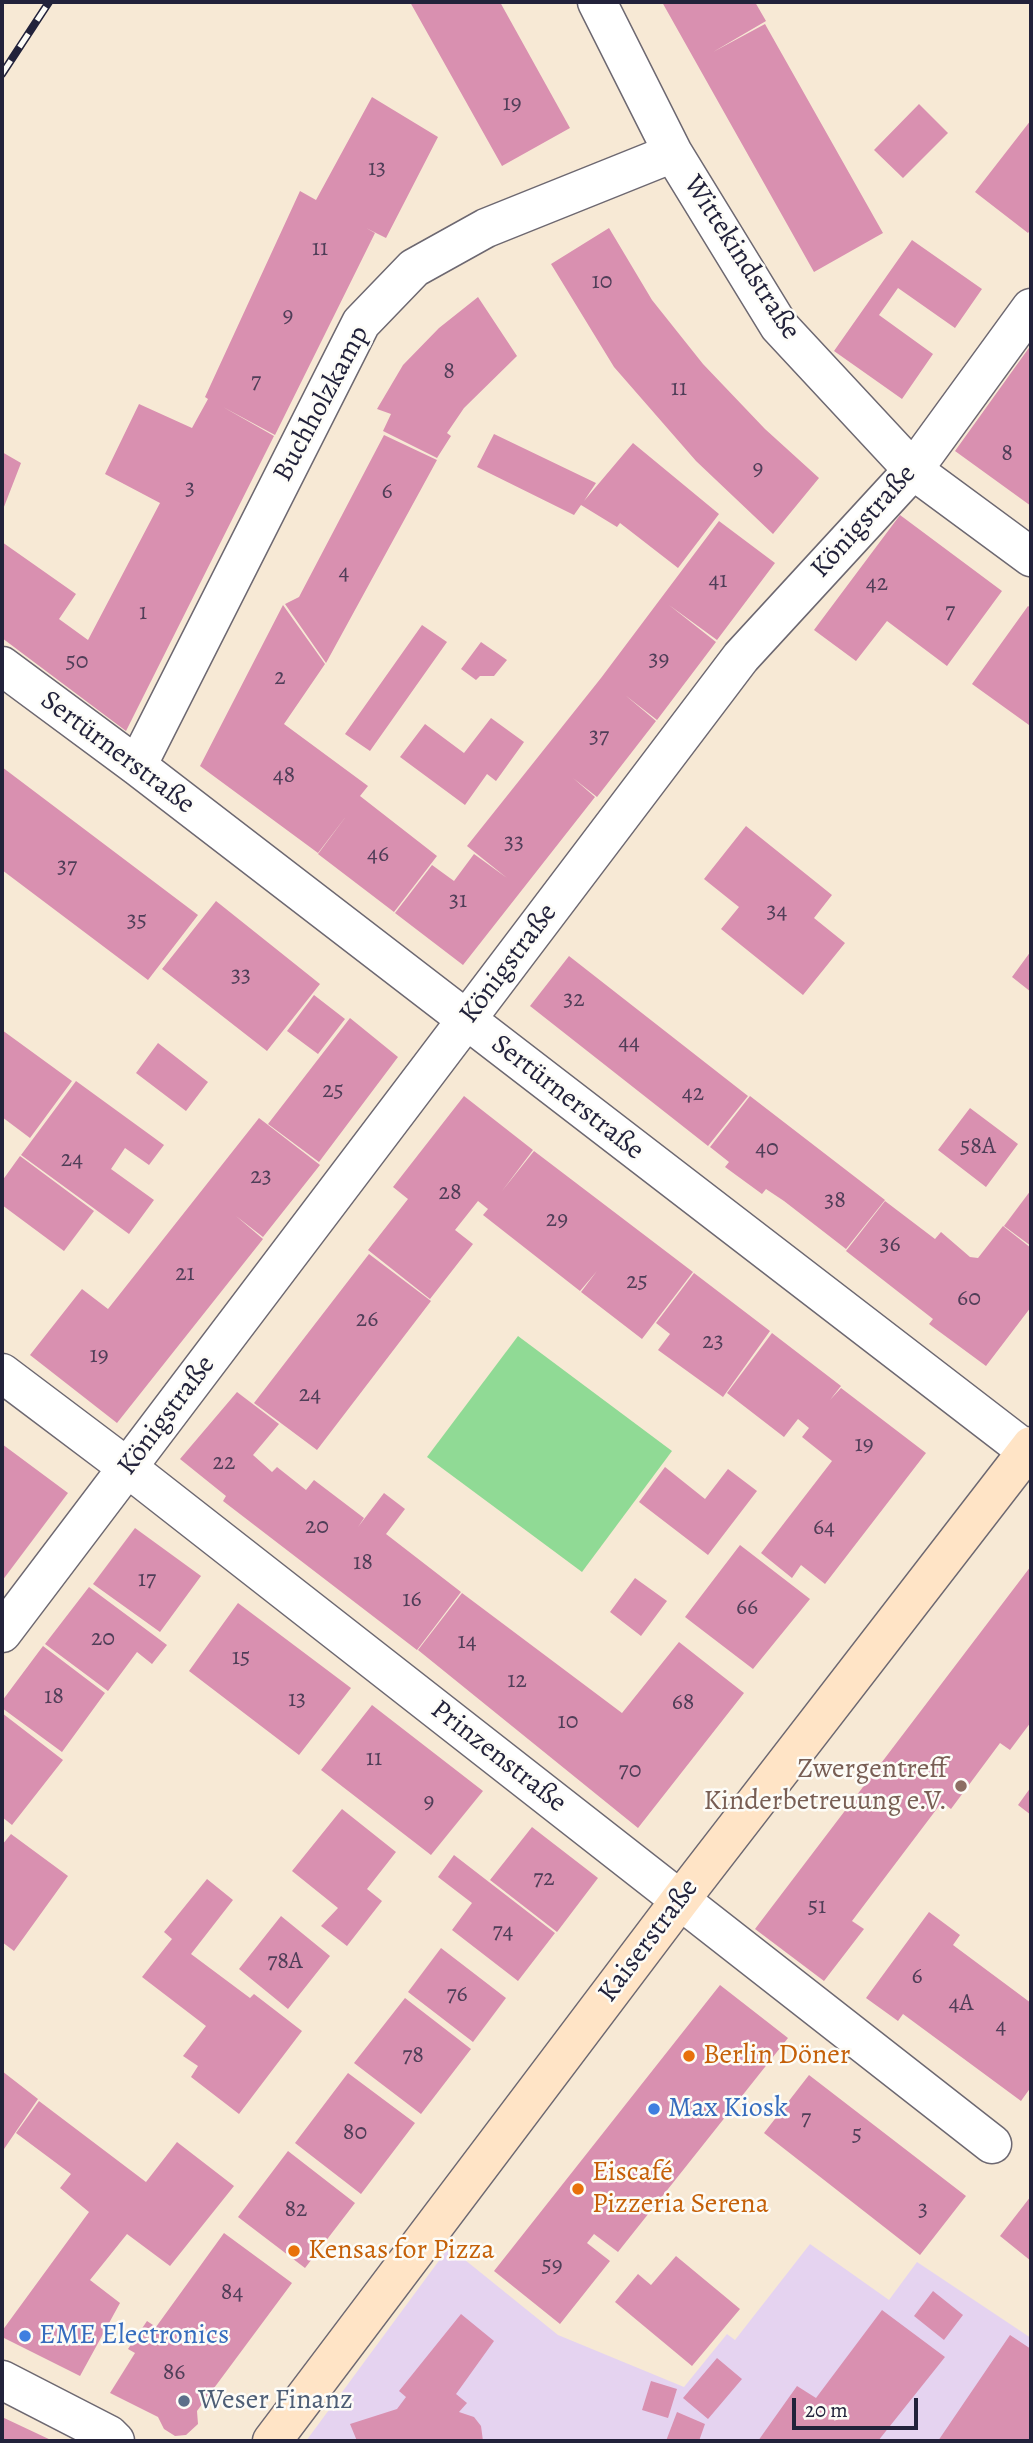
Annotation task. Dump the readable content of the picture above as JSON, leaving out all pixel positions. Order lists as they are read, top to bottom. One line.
{"streets":{"main road":["Kaiserstraße"],"street":["Wittekindstraße","Buchholzkamp","Königstraße","Sertürnerstraße","Prinzenstraße"]},"crossings":[["Wittekindstraße","Buchholzkamp"],["Wittekindstraße","Königstraße"],["Buchholzkamp","Sertürnerstraße"],["Königstraße","Sertürnerstraße"],["Königstraße","Prinzenstraße"],["Sertürnerstraße","Kaiserstraße"],["Prinzenstraße","Kaiserstraße"]],"places":["Zwergentreff Kinderbetreuung e.V.","Berlin Döner","Max Kiosk","Eiscafé Pizzeria Serena","Kensas for Pizza","EME Electronics","Weser Finanz"],"house_numbers":["19","13","11","10","9","8","7","11","8","9","3","6","4","41","42","7","1","39","50","2","37","48","33","46","37","31","34","35","33","32","44","25","42","58A","40","24","23","28","38","29","36","21","25","60","26","23","19","24","19","22","20","64","18","17","16","66","20","14","15","12","18","13","68","10","11","70","9","72","51","74","78A","6","76","4A","4","78","7","80","5","82","3","59","84","86"],"scale_bar":"20 m"}
